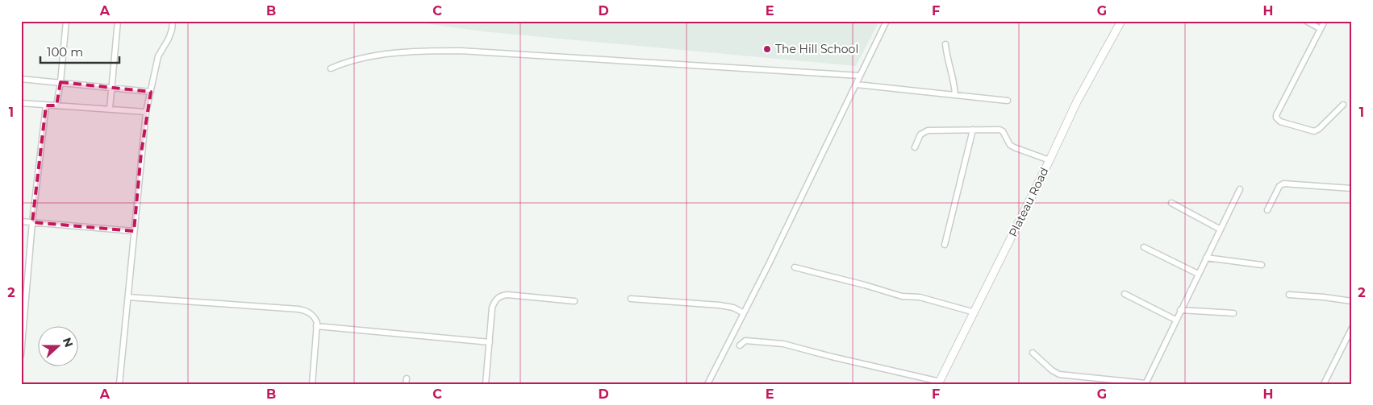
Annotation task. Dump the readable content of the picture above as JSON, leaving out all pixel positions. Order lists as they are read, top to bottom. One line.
{"streets":{"street":["Plateau Road"]},"places":["The Hill School"],"scale_bar":"100 m","north":"right","grid":{"columns":["A","B","C","D","E","F","G","H"],"rows":["1","2"]}}
